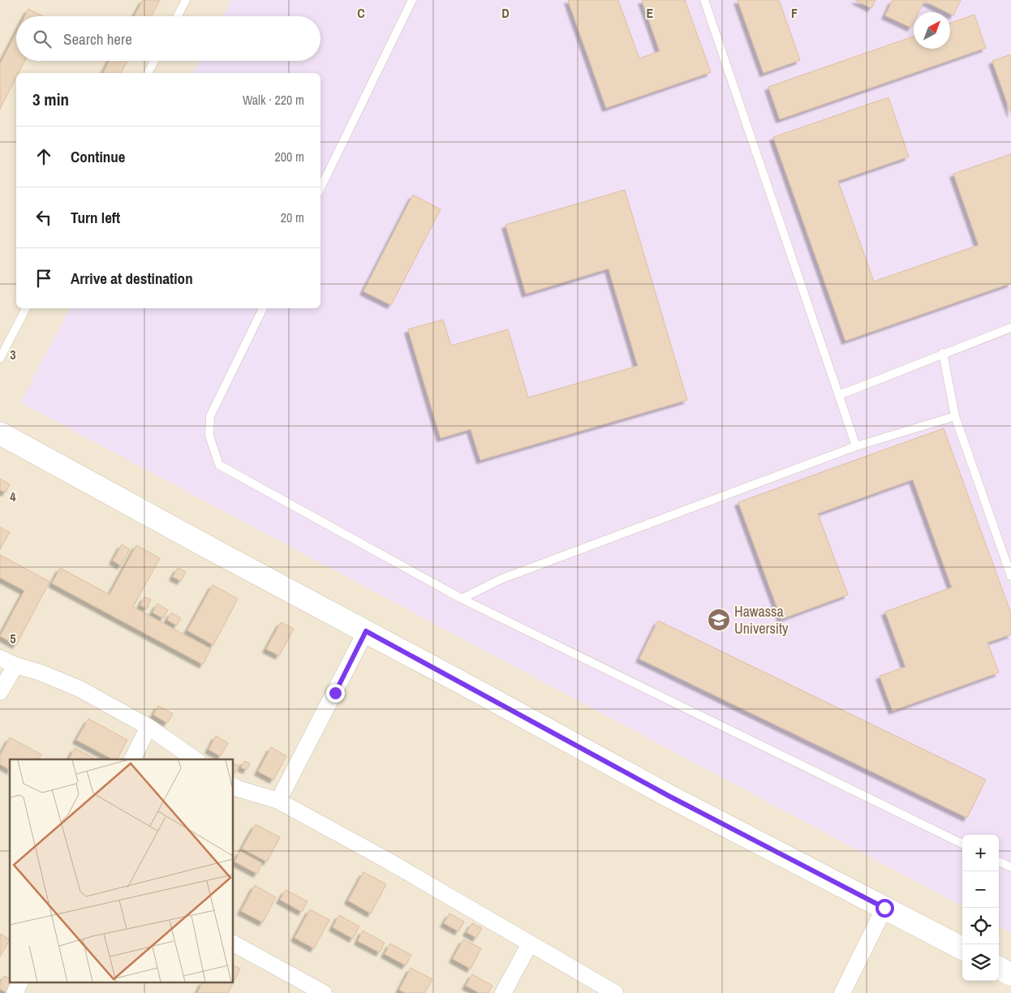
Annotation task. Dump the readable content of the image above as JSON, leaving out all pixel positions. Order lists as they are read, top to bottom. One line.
{"places":{"school or university":["Hawassa University"]},"north":"top right","page":{"search":"Search here","heading":["3 min","Walk · 220 m"],"list":[["Continue","200 m"],["Turn left","20 m"],"Arrive at destination"],"map_buttons":["+","−"]},"grid":{"columns":["C","D","E","F"],"rows":["3","4","5"]}}
